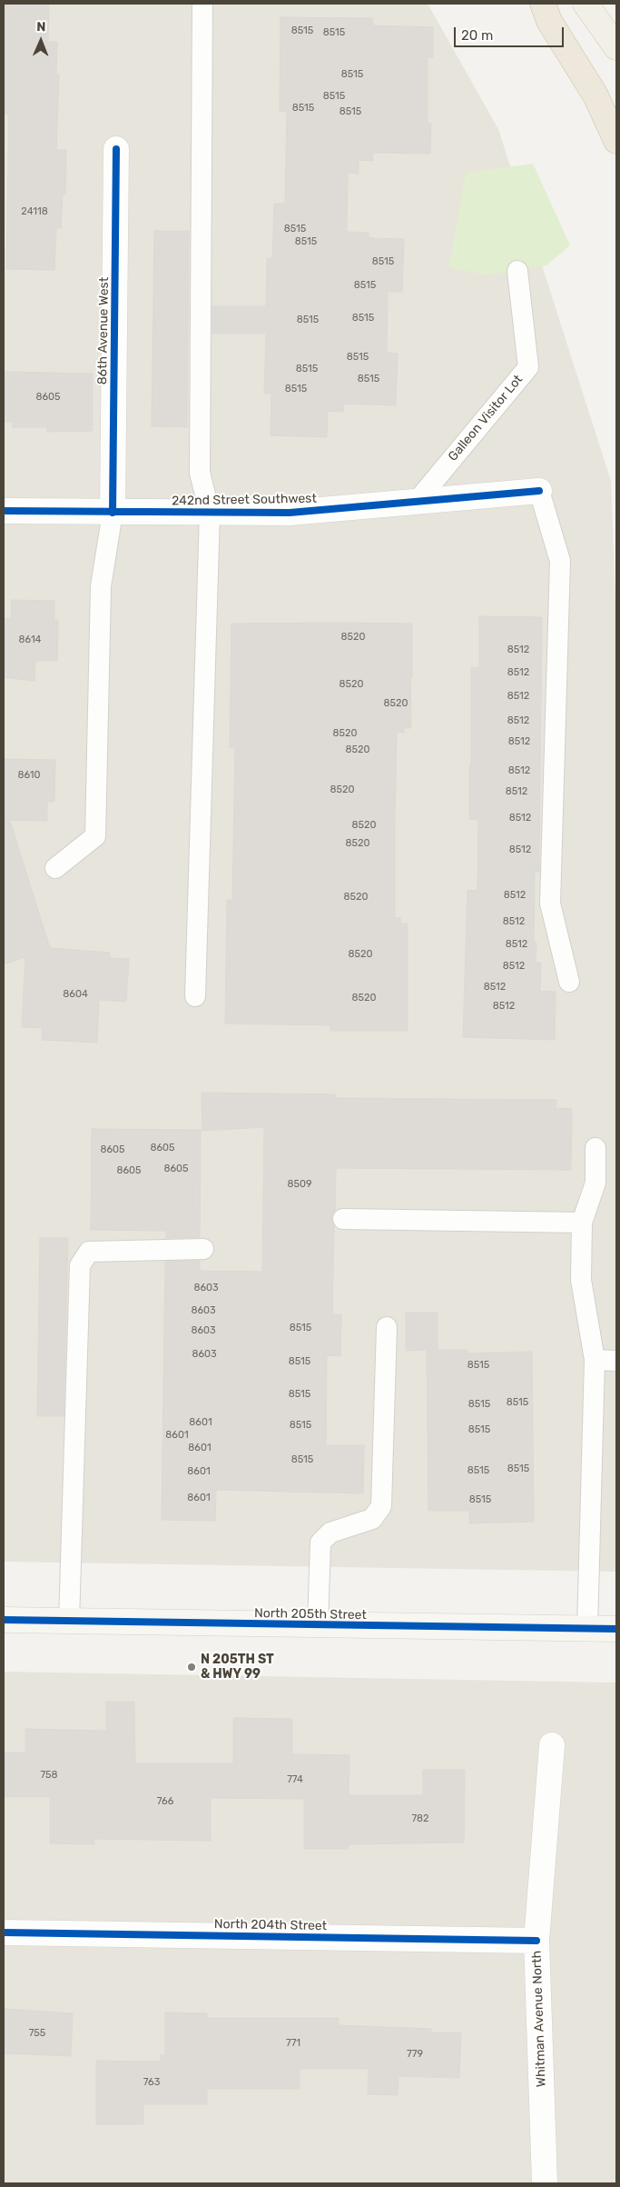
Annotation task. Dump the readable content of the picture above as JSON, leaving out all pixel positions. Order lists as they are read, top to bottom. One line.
{"streets":{"street":["86th Avenue West","242nd Street Southwest","North 205th Street","North 204th Street","Whitman Avenue North"],"lane":["Galleon Visitor Lot"]},"crossings":[["86th Avenue West","242nd Street Southwest"],["Galleon Visitor Lot","242nd Street Southwest"],["North 204th Street","Whitman Avenue North"]],"places":["N 205TH ST & HWY 99"],"house_numbers":["8515","8515","8515","8515","8515","8515","24118","8515","8515","8515","8515","8515","8515","8515","8515","8515","8515","8605","8520","8614","8512","8512","8520","8512","8520","8512","8520","8512","8520","8512","8610","8520","8512","8512","8520","8520","8512","8512","8520","8512","8512","8520","8512","8512","8604","8520","8512","8605","8605","8605","8605","8509","8603","8603","8515","8603","8603","8515","8515","8515","8515","8515","8601","8515","8515","8601","8601","8515","8515","8515","8601","8601","8515","758","774","766","782","755","771","779","763"],"scale_bar":"20 m","north":"top"}
